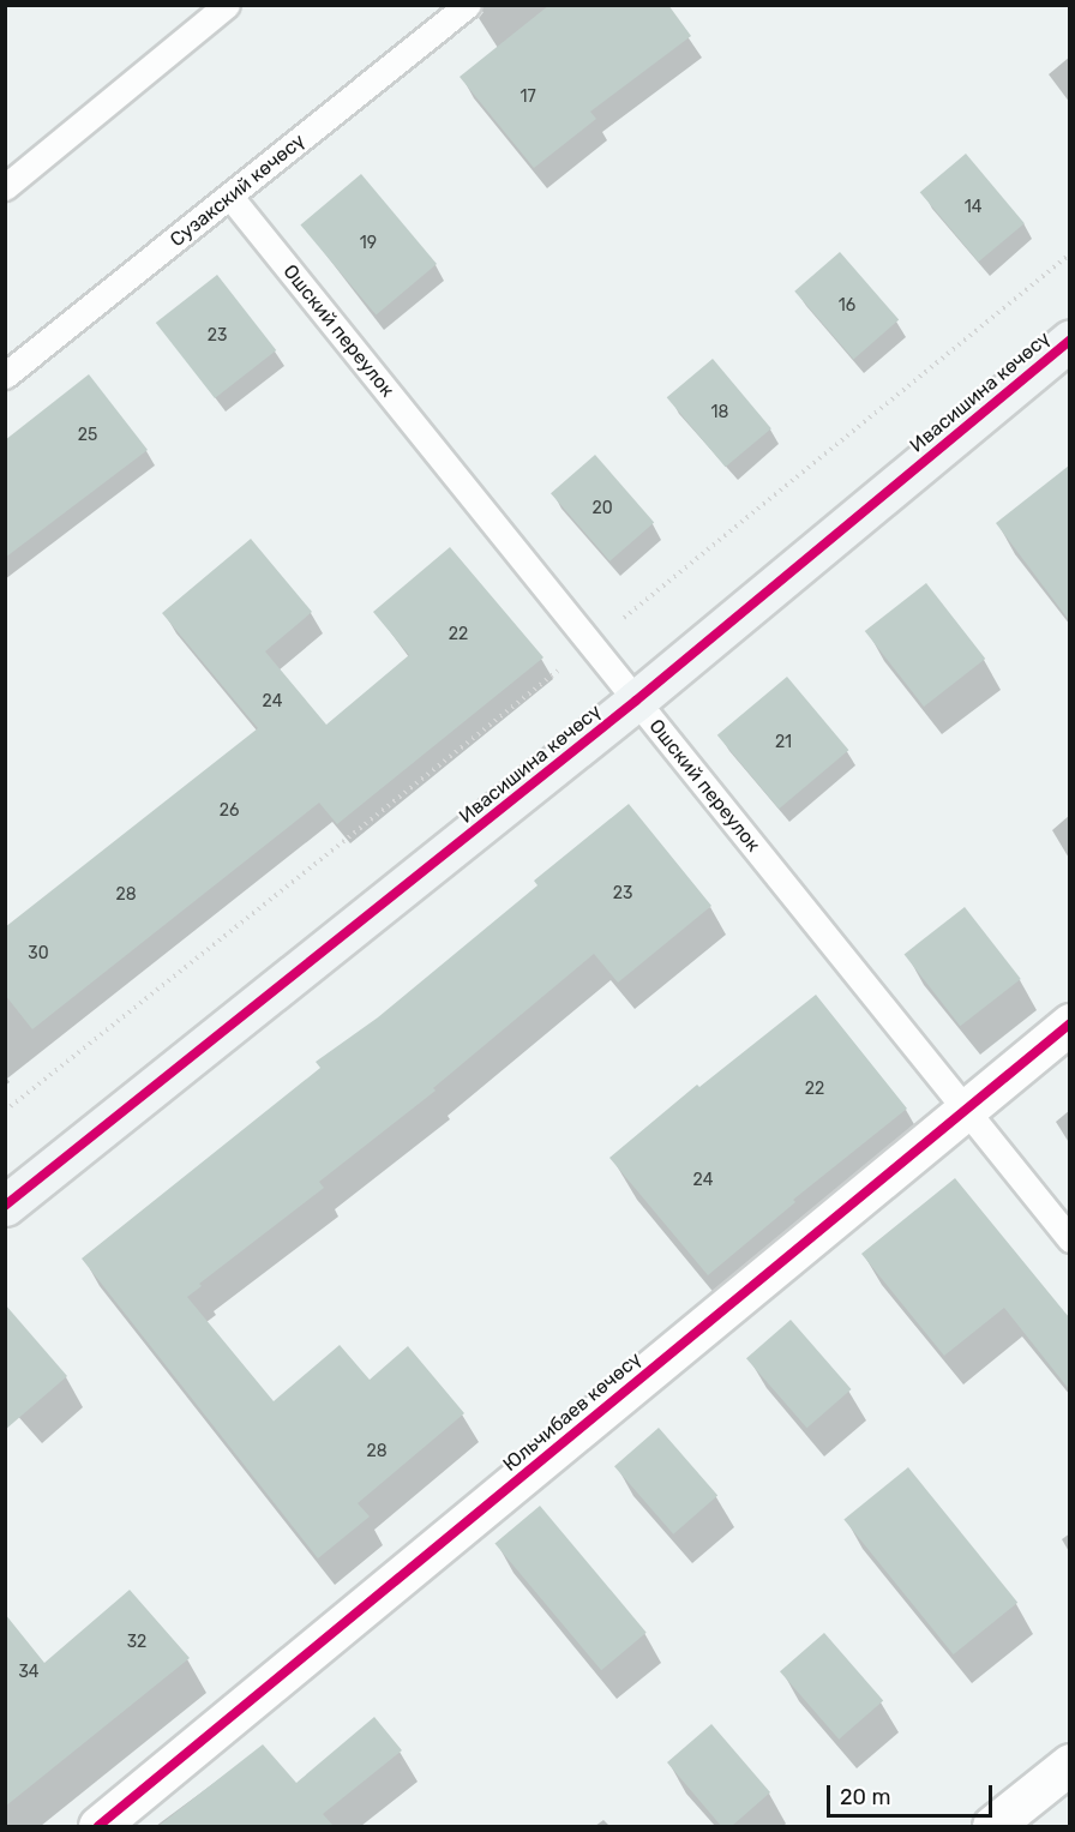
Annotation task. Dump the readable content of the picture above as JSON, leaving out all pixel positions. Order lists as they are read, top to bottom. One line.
{"streets":{"street":["Ивасишина көчөсү","Юльчибаев көчөсү"],"lane":["Сузакский көчөсү","Ошский переулок"]},"crossings":[["Сузакский көчөсү","Ошский переулок"],["Ошский переулок","Ивасишина көчөсү"],["Ошский переулок","Юльчибаев көчөсү"]],"house_numbers":["17","14","19","16","23","18","25","20","22","24","21","26","23","28","30","22","24","28","32","34"],"scale_bar":"20 m"}
